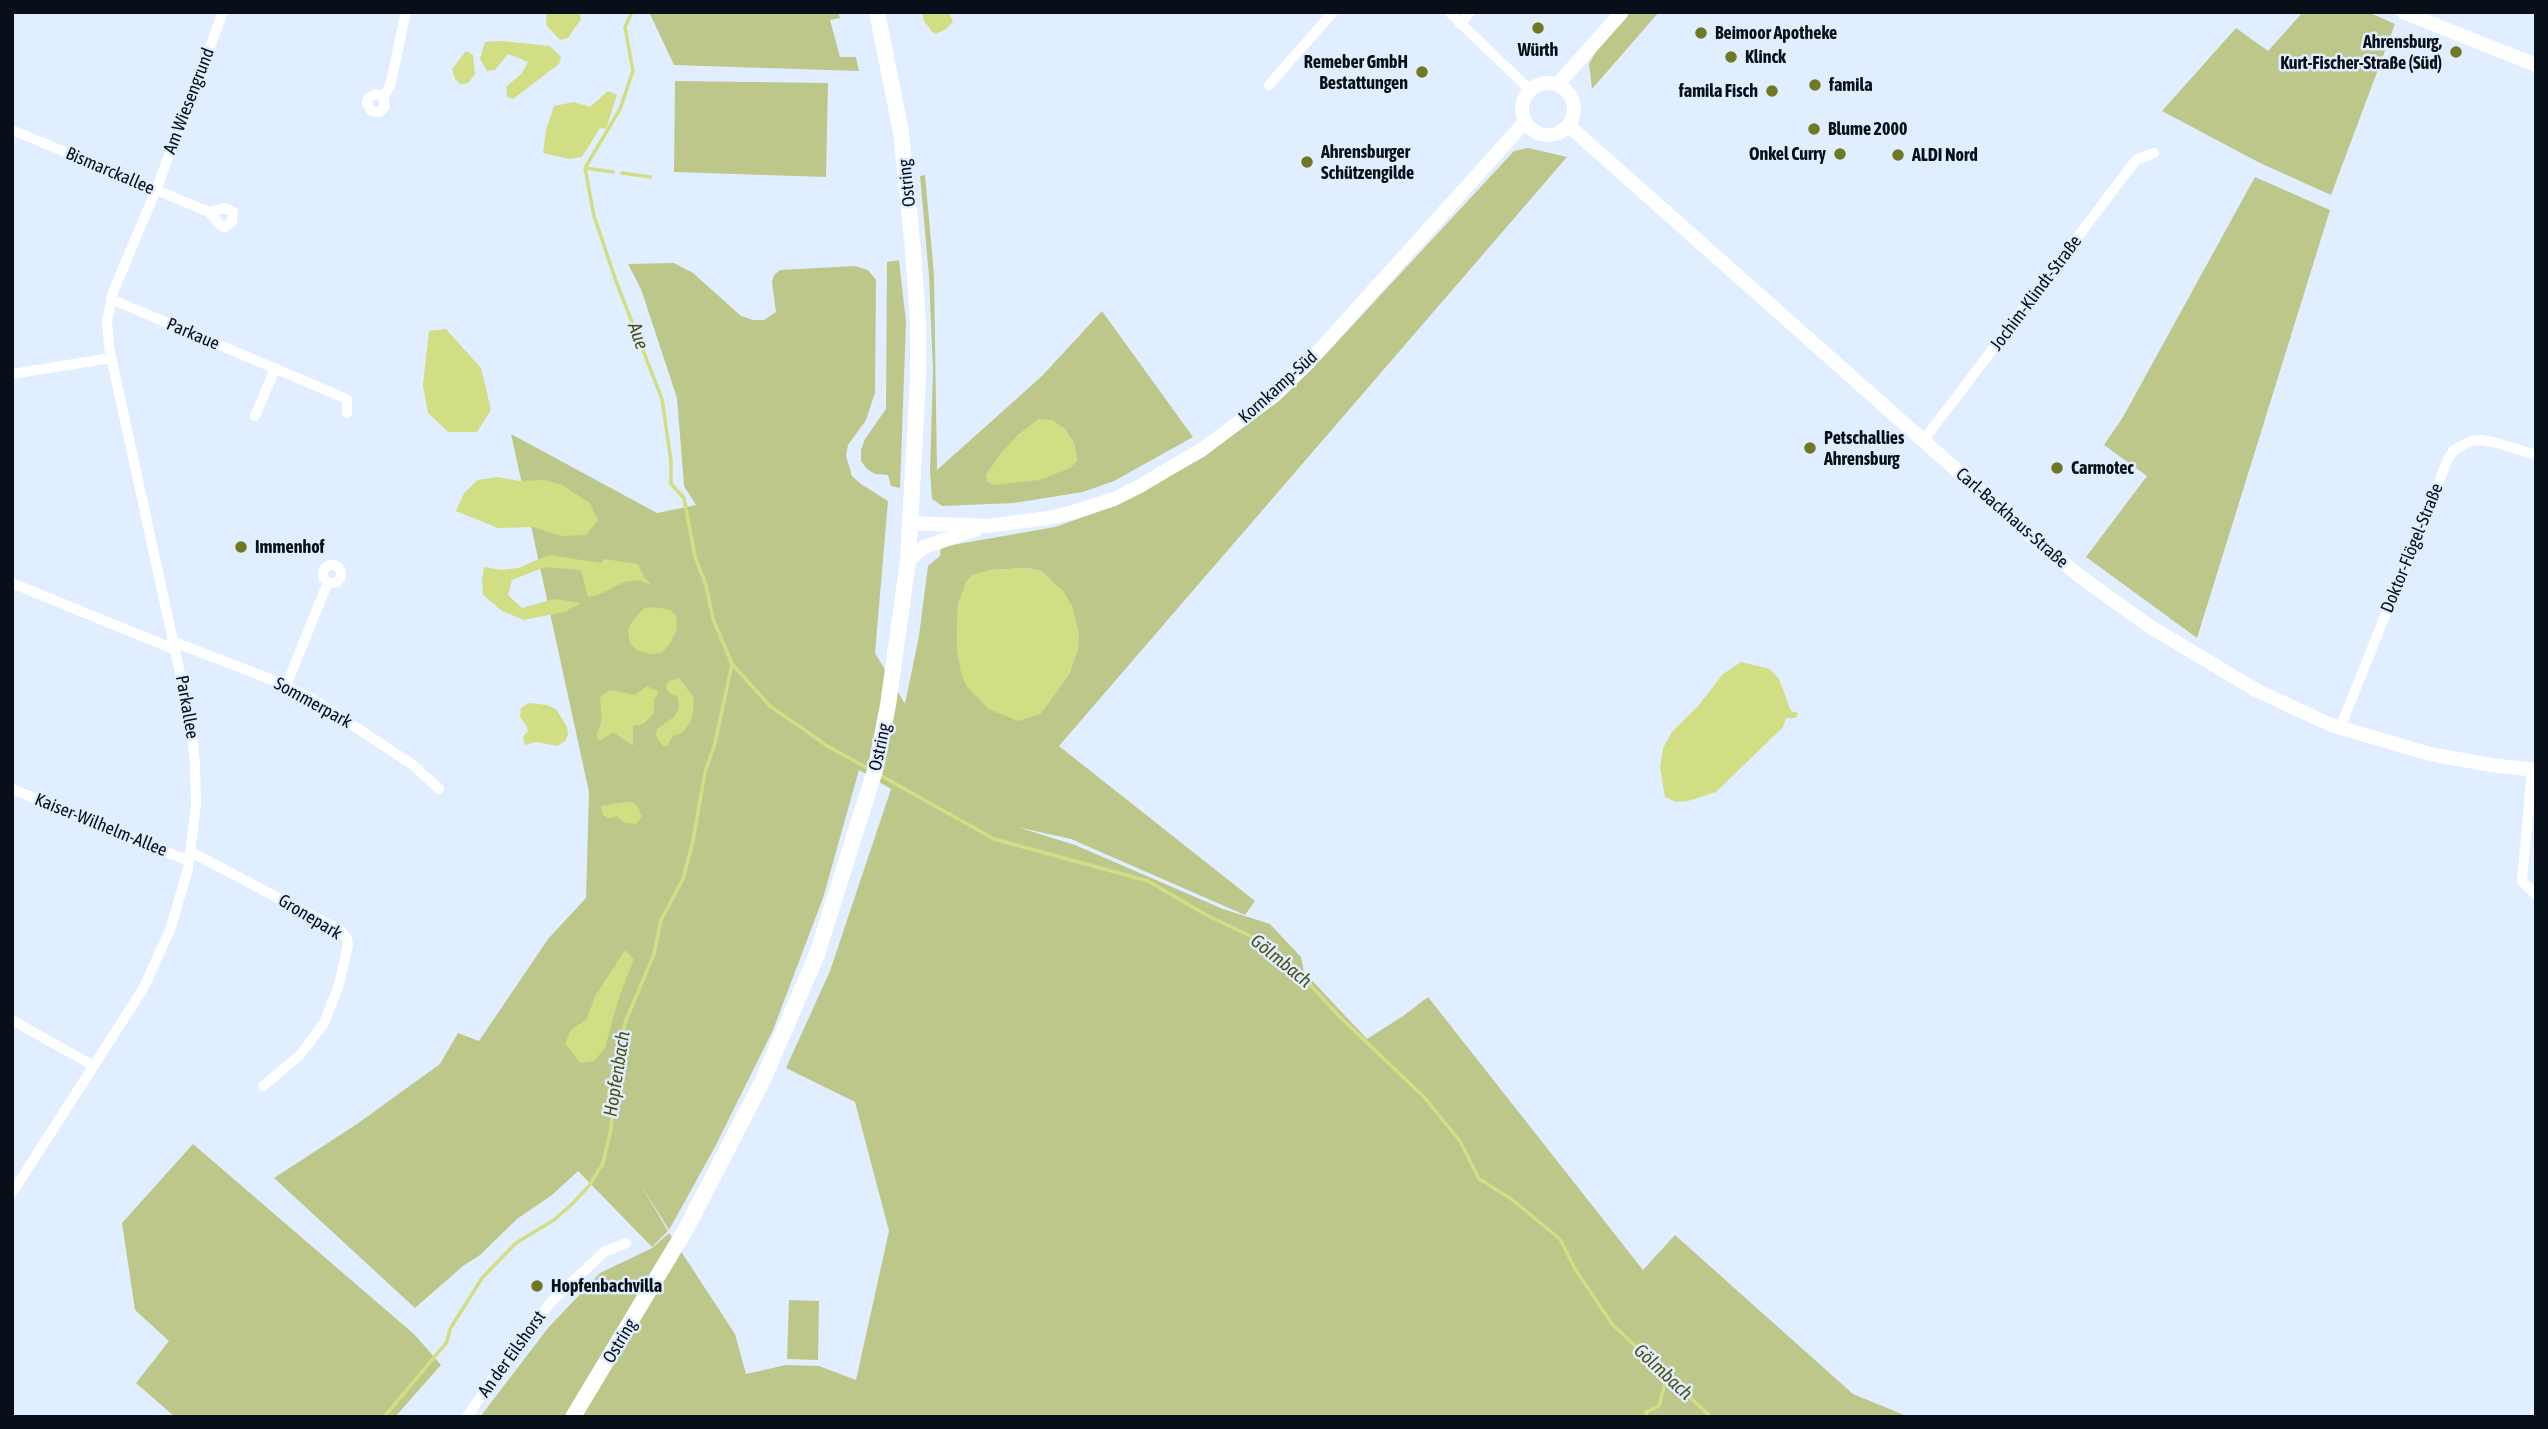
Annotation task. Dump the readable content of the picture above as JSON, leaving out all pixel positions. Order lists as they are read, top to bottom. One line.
{"streets":{"main road":["Ostring"],"street":["Am Wiesengrund","Bismarckallee","Jochim-Klindt-Straße","Parkaue","Kornkamp-Süd","Carl-Backhaus-Straße","Doktor-Flögel-Straße","Sommerpark","Parkallee","Kaiser-Wilhelm-Allee","Gronepark","An der Eilshorst"]},"crossings":[["Am Wiesengrund","Bismarckallee"],["Am Wiesengrund","Parkallee"],["Bismarckallee","Parkallee"],["Ostring","Kornkamp-Süd"],["Jochim-Klindt-Straße","Carl-Backhaus-Straße"],["Parkaue","Parkallee"],["Kornkamp-Süd","Carl-Backhaus-Straße"],["Carl-Backhaus-Straße","Doktor-Flögel-Straße"],["Sommerpark","Parkallee"],["Parkallee","Kaiser-Wilhelm-Allee"],["Parkallee","Gronepark"],["Kaiser-Wilhelm-Allee","Gronepark"]],"water":["Aue","Gölmbach","Hopfenbach"],"places":["Würth","Beimoor Apotheke","Ahrensburg, Kurt-Fischer-Straße (Süd)","Klinck","Remeber GmbH Bestattungen","famila","famila Fisch","Blume 2000","Onkel Curry","ALDI Nord","Ahrensburger Schützengilde","Petschallies Ahrensburg","Carmotec","Immenhof","Hopfenbachvilla"]}
